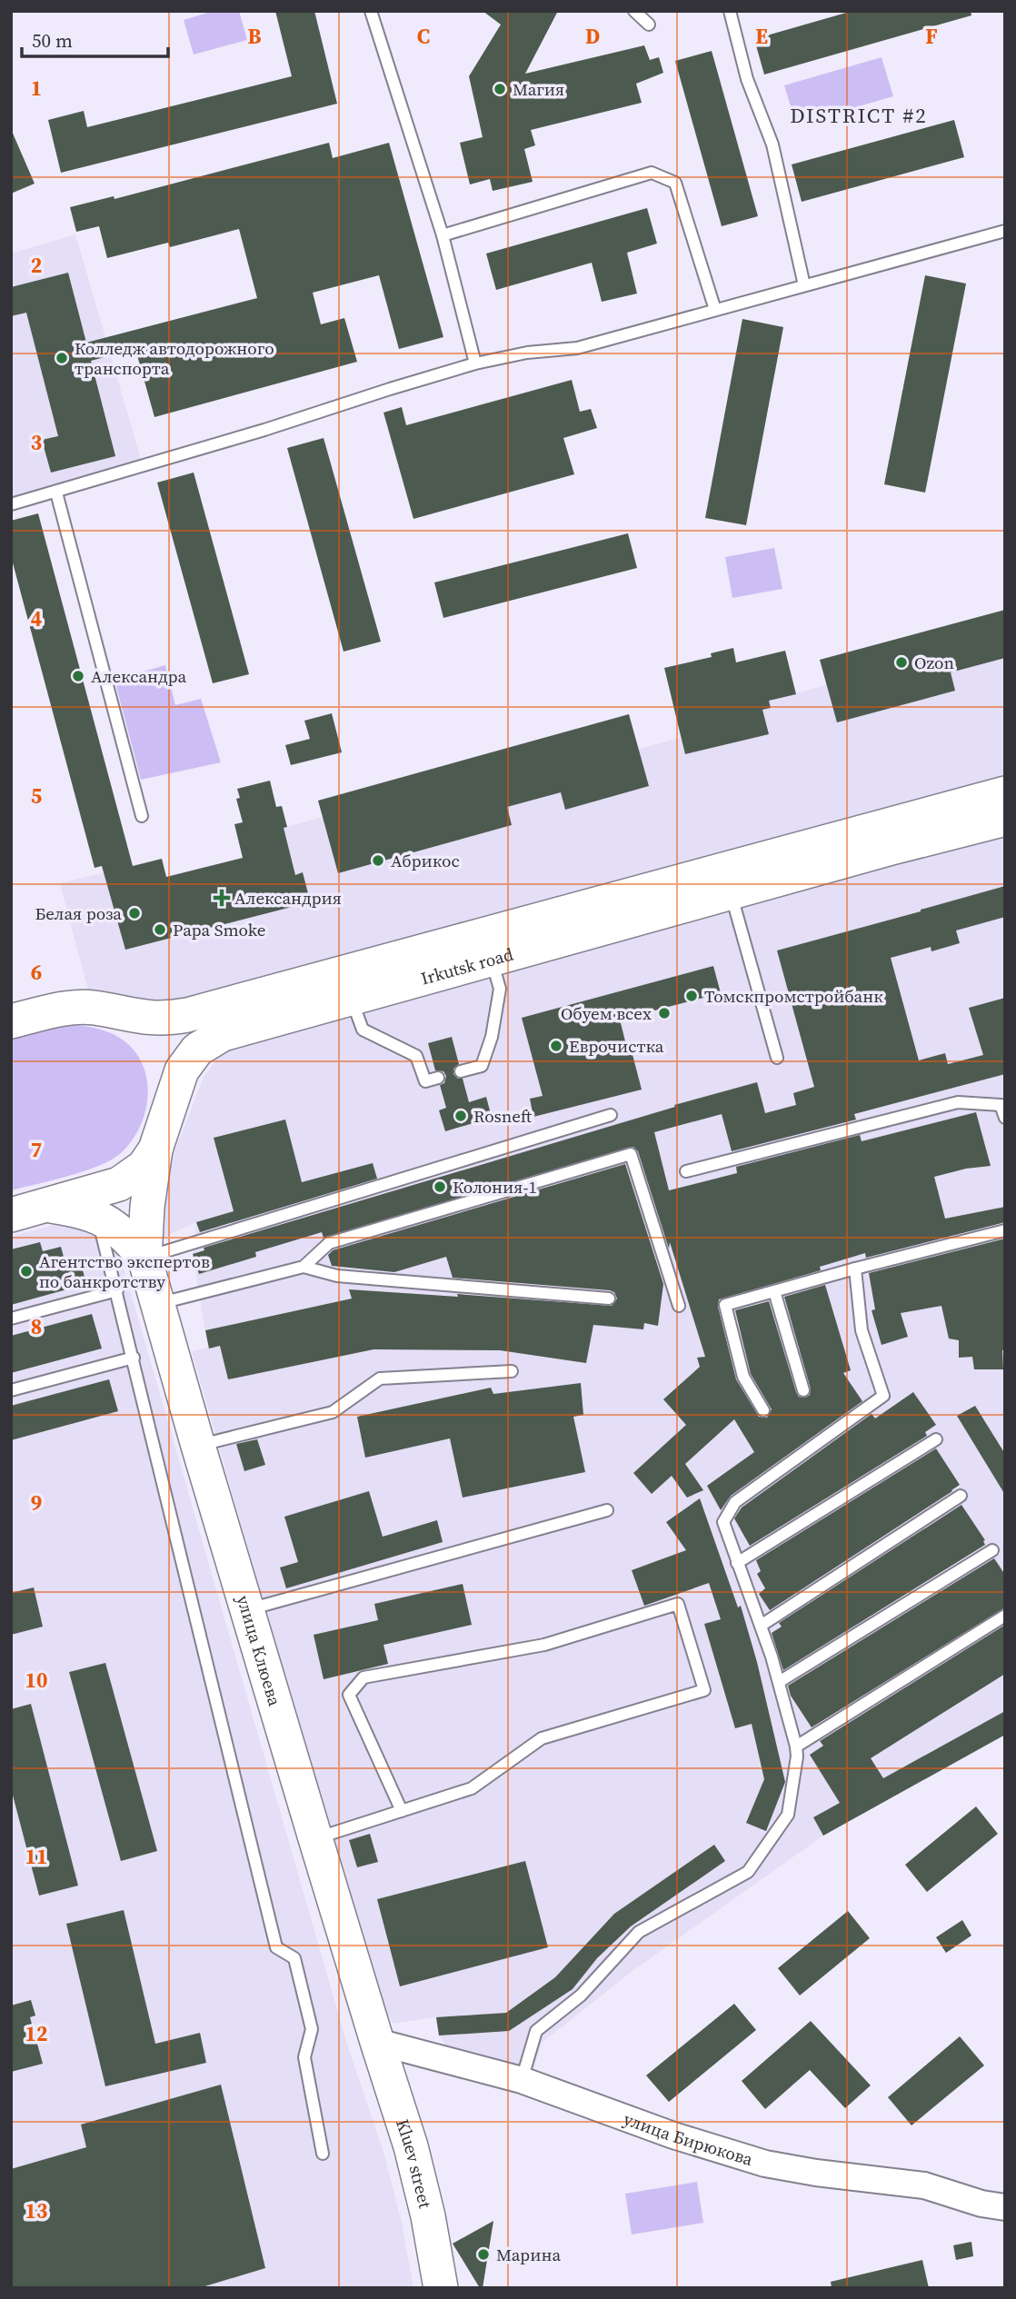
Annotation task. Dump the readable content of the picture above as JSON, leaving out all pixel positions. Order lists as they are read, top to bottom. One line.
{"streets":{"main road":["Irkutsk road","улица Клюева","Kluev street"],"street":["улица Бирюкова"]},"crossings":[["Irkutsk road","улица Клюева"],["улица Клюева","улица Бирюкова"],["улица Клюева","Kluev street"],["улица Бирюкова","Kluev street"]],"districts":["DISTRICT #2"],"places":{"other":["Магия","Колледж автодорожного транспорта","Ozon","Александра","Абрикос","Белая роза","Papa Smoke","Томскпромстройбанк","Обуем всех","Еврочистка","Rosneft","Колония-1","Агентство экспертов по банкротству","Марина"],"health":["Александрия"]},"scale_bar":"50 m","grid":{"columns":["B","C","D","E","F"],"rows":["1","2","3","4","5","6","7","8","9","10","11","12","13"]}}
